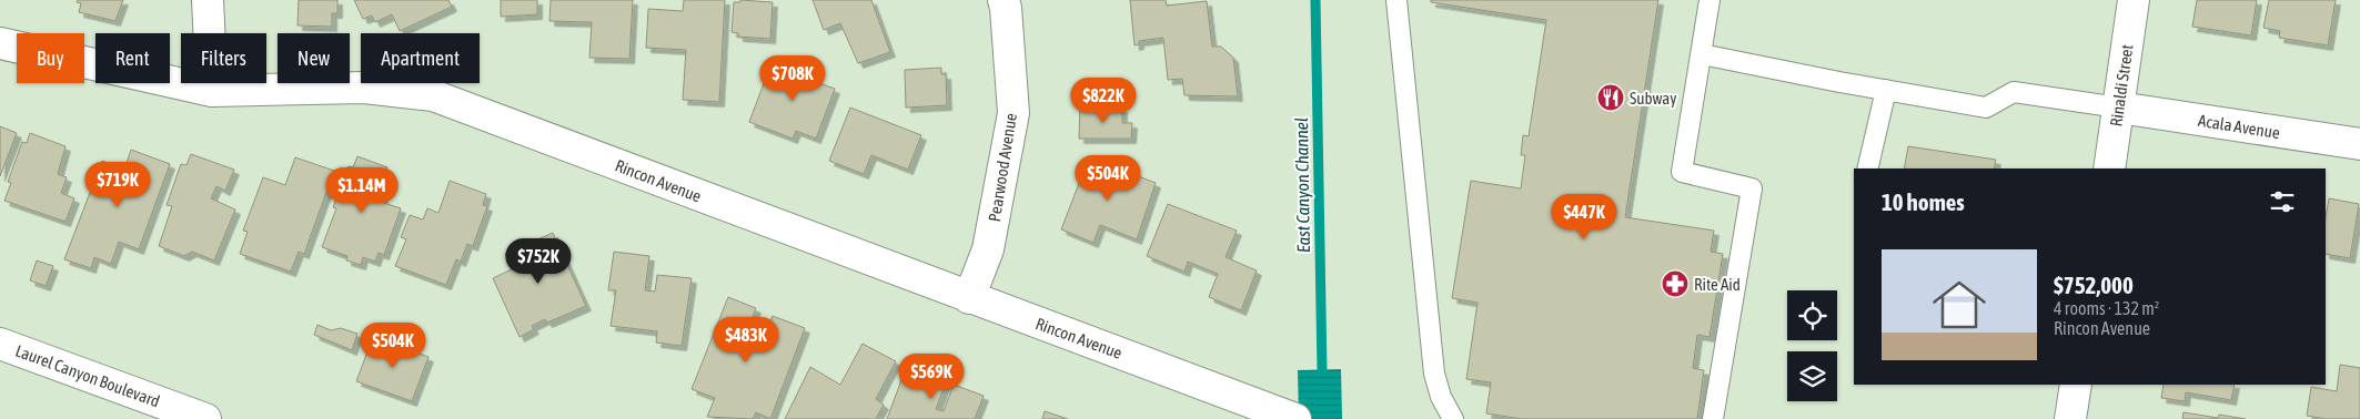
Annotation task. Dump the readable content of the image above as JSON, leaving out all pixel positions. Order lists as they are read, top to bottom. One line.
{"streets":{"street":["Rinaldi Street","Acala Avenue","Pearwood Avenue","Rincon Avenue","Laurel Canyon Boulevard"]},"crossings":[["Rinaldi Street","Acala Avenue"],["Pearwood Avenue","Rincon Avenue"]],"water":["East Canyon Channel"],"places":{"restaurant":["Subway"],"pharmacy":["Rite Aid"]},"page":{"chip":["Buy","Rent","Filters","New","Apartment"],"price":["$708K","$822K","$504K","$719K","$1.14M","$447K","$752K","$483K","$504K","$569K"],"heading":"10 homes","list":[{"name":"$752,000","note":"4 rooms · 132 m² · Rincon Avenue"}]}}
